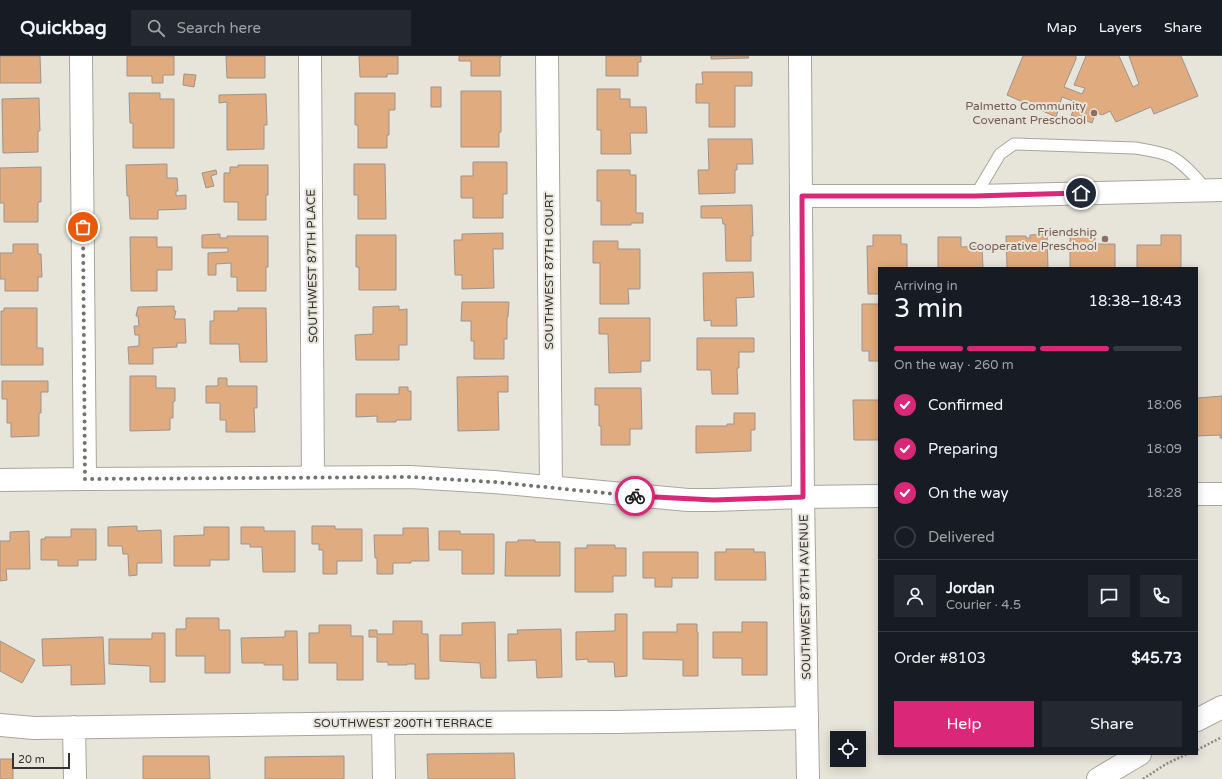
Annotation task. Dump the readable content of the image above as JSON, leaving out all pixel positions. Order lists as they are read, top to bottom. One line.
{"streets":{"street":["SOUTHWEST 87TH PLACE","SOUTHWEST 87TH COURT","SOUTHWEST 87TH AVENUE","SOUTHWEST 200TH TERRACE"]},"crossings":[["SOUTHWEST 87TH AVENUE","SOUTHWEST 200TH TERRACE"]],"places":["Palmetto Community Covenant Preschool","Friendship Cooperative Preschool"],"scale_bar":"20 m","page":{"header":"Quickbag","search":"Search here","nav":["Map","Layers","Share"],"heading":["3 min","Arriving in","18:38–18:43"],"panel":["Jordan","Courier · 4.5","Order #8103","$45.73"],"bar":"On the way · 260 m","list":[["Confirmed","18:06"],["Preparing","18:09"],["On the way","18:28"],"Delivered"],"buttons":["Help","Share"],"scale":"20 m"}}
